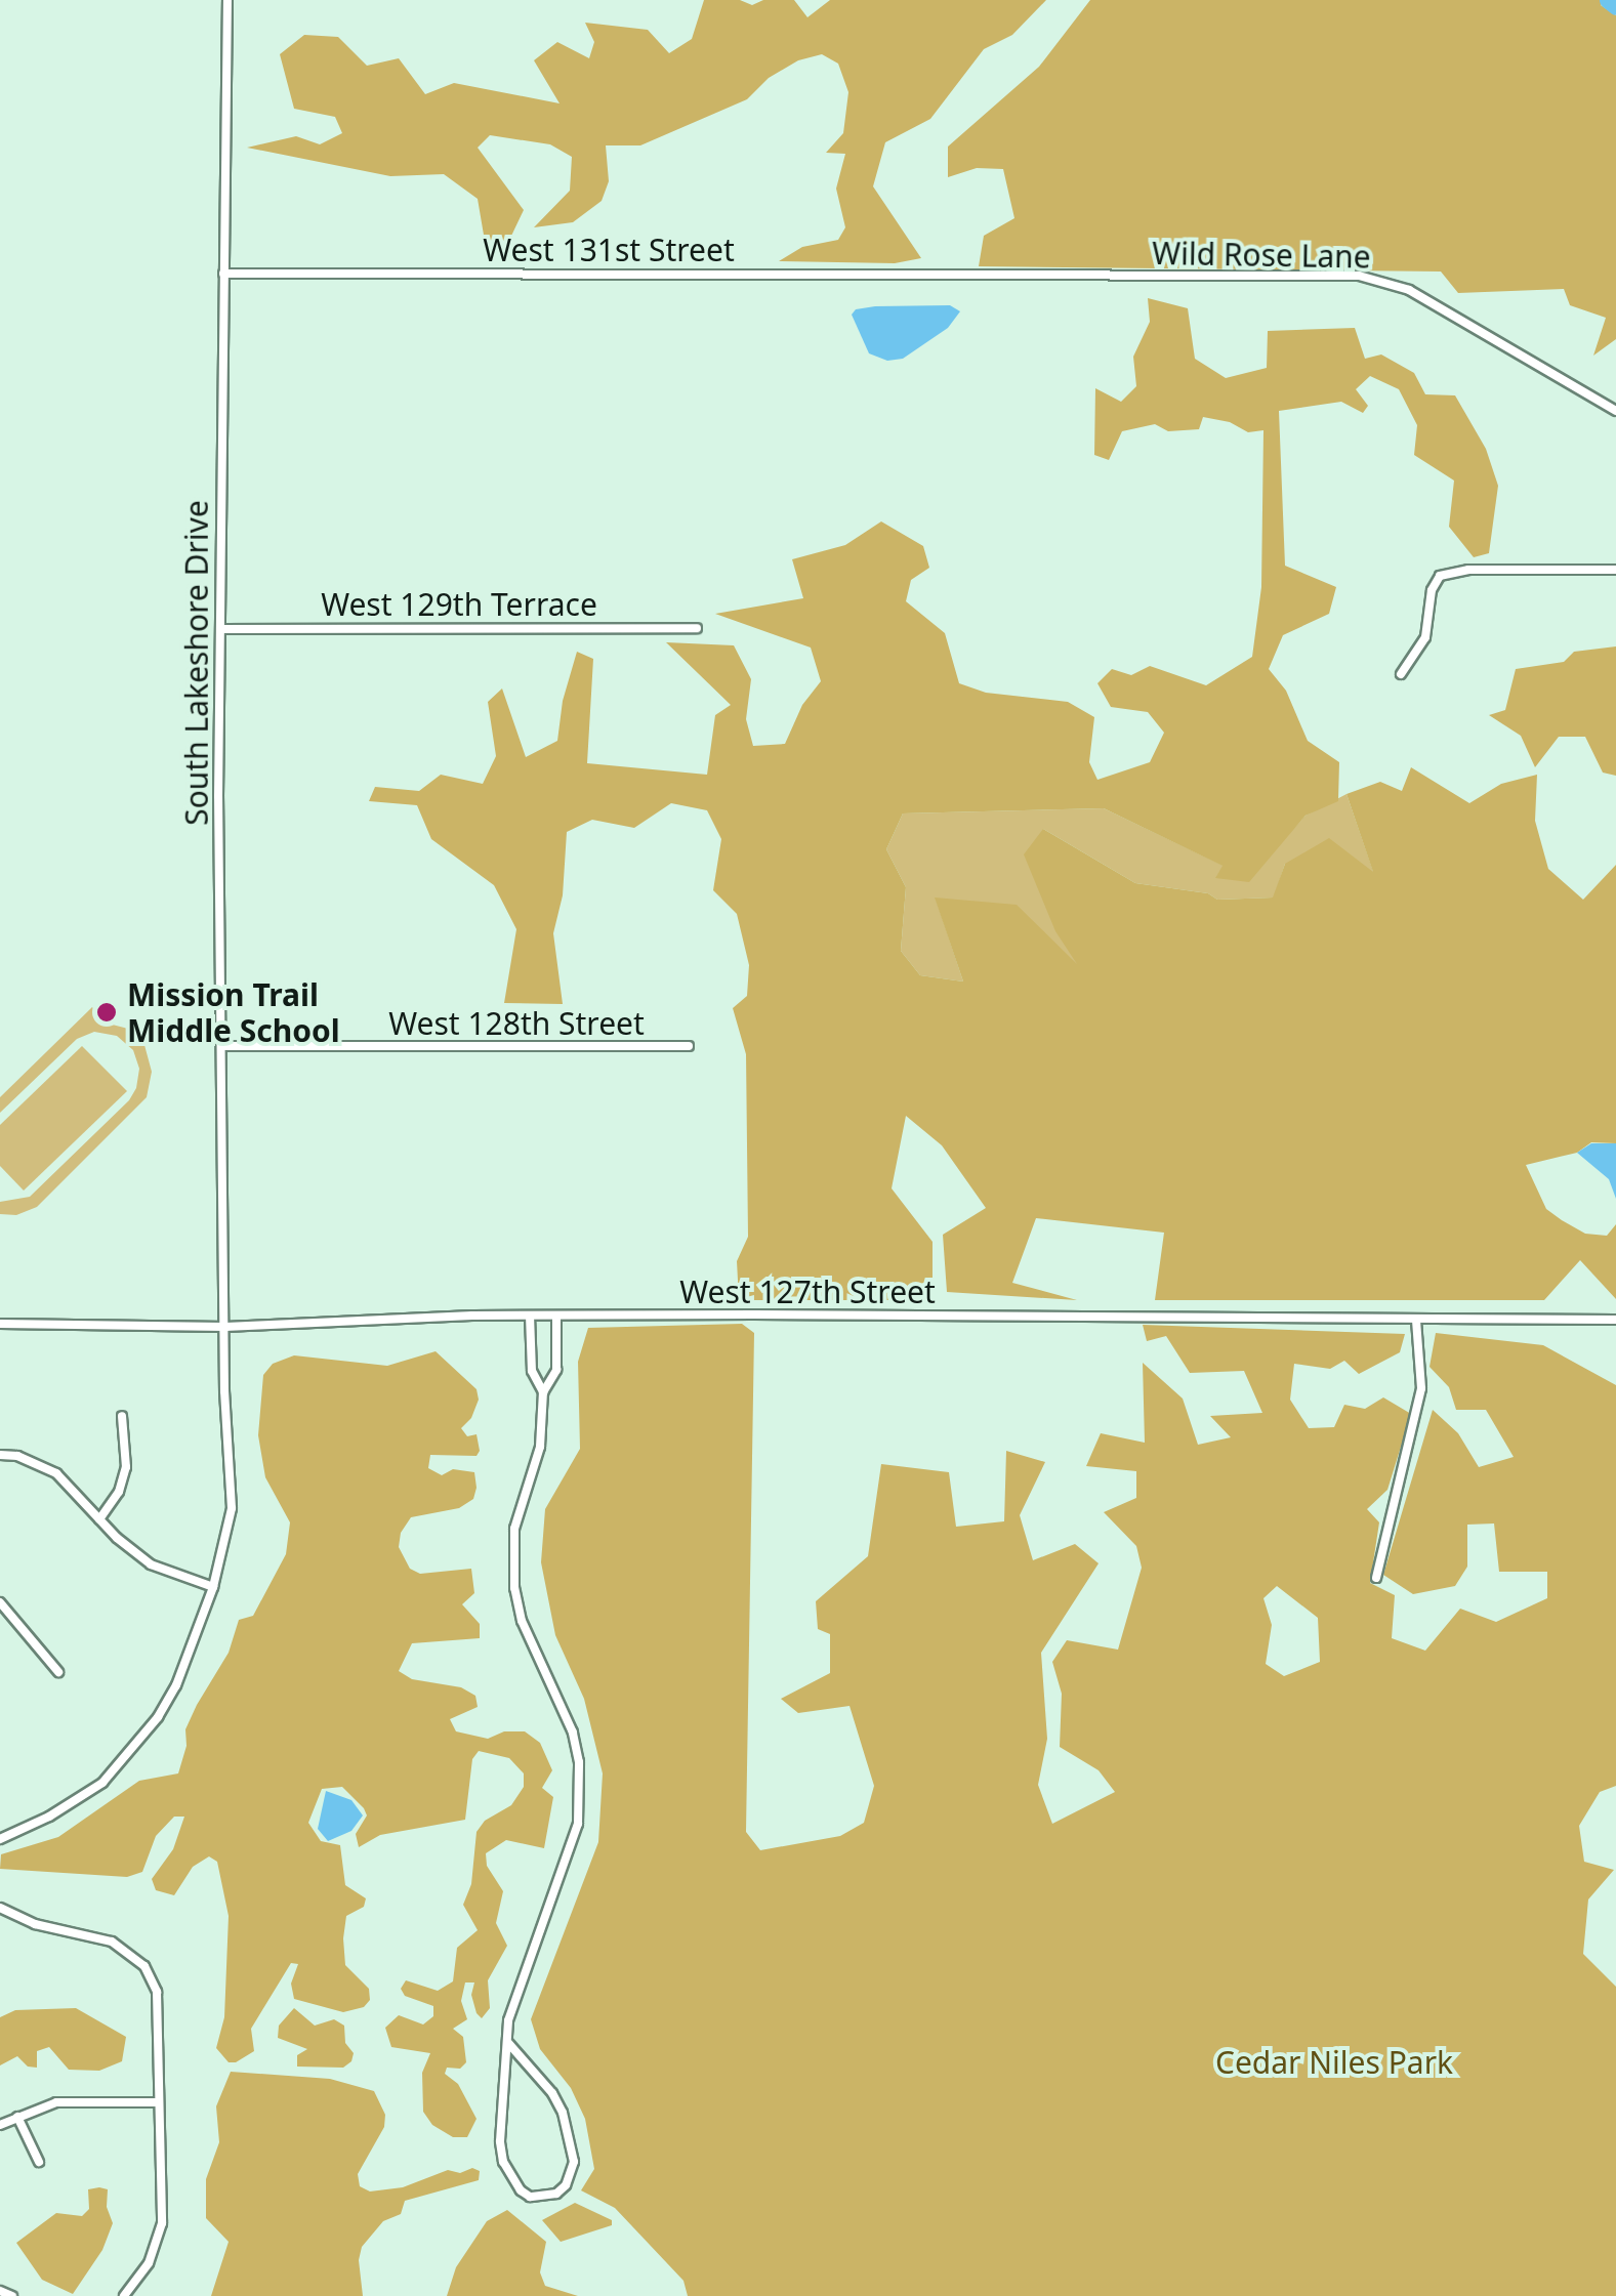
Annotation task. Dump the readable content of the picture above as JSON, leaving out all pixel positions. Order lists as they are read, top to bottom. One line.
{"streets":{"street":["West 131st Street","Wild Rose Lane","West 129th Terrace","South Lakeshore Drive","West 128th Street","West 127th Street"]},"crossings":[["West 131st Street","Wild Rose Lane"],["West 131st Street","South Lakeshore Drive"],["West 129th Terrace","South Lakeshore Drive"],["South Lakeshore Drive","West 128th Street"],["South Lakeshore Drive","West 127th Street"]],"parks":["Cedar Niles Park"],"places":["Mission Trail Middle School"]}
